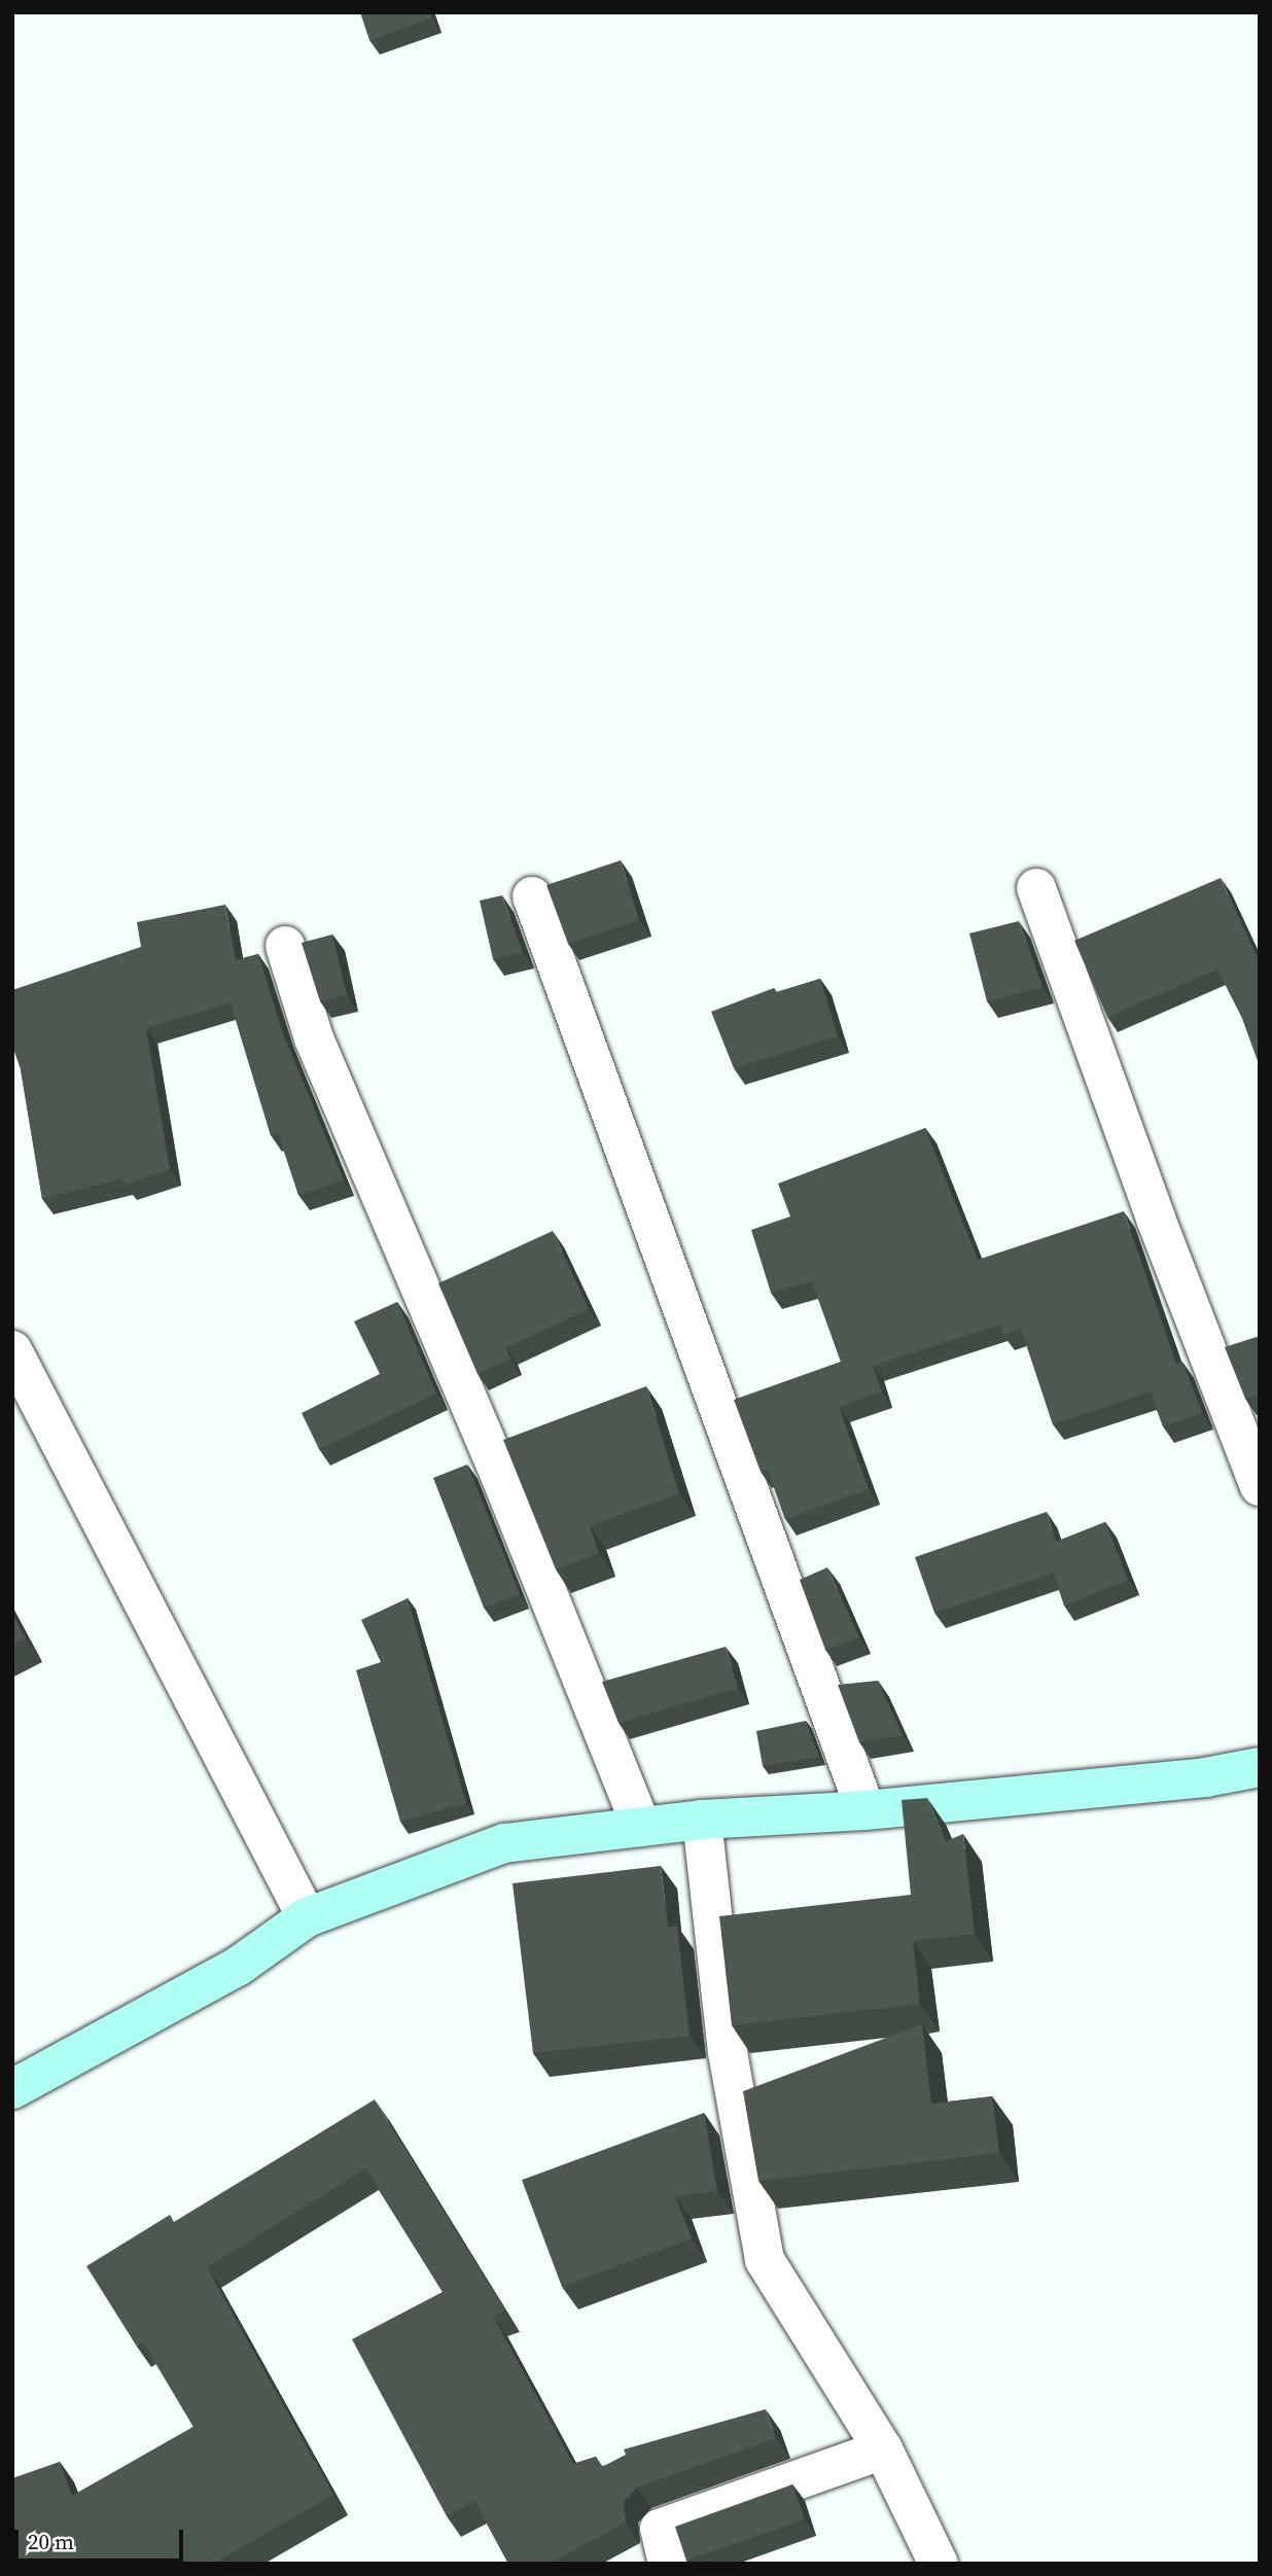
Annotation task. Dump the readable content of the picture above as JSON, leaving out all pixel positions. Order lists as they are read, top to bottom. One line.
{"scale_bar":"20 m"}
